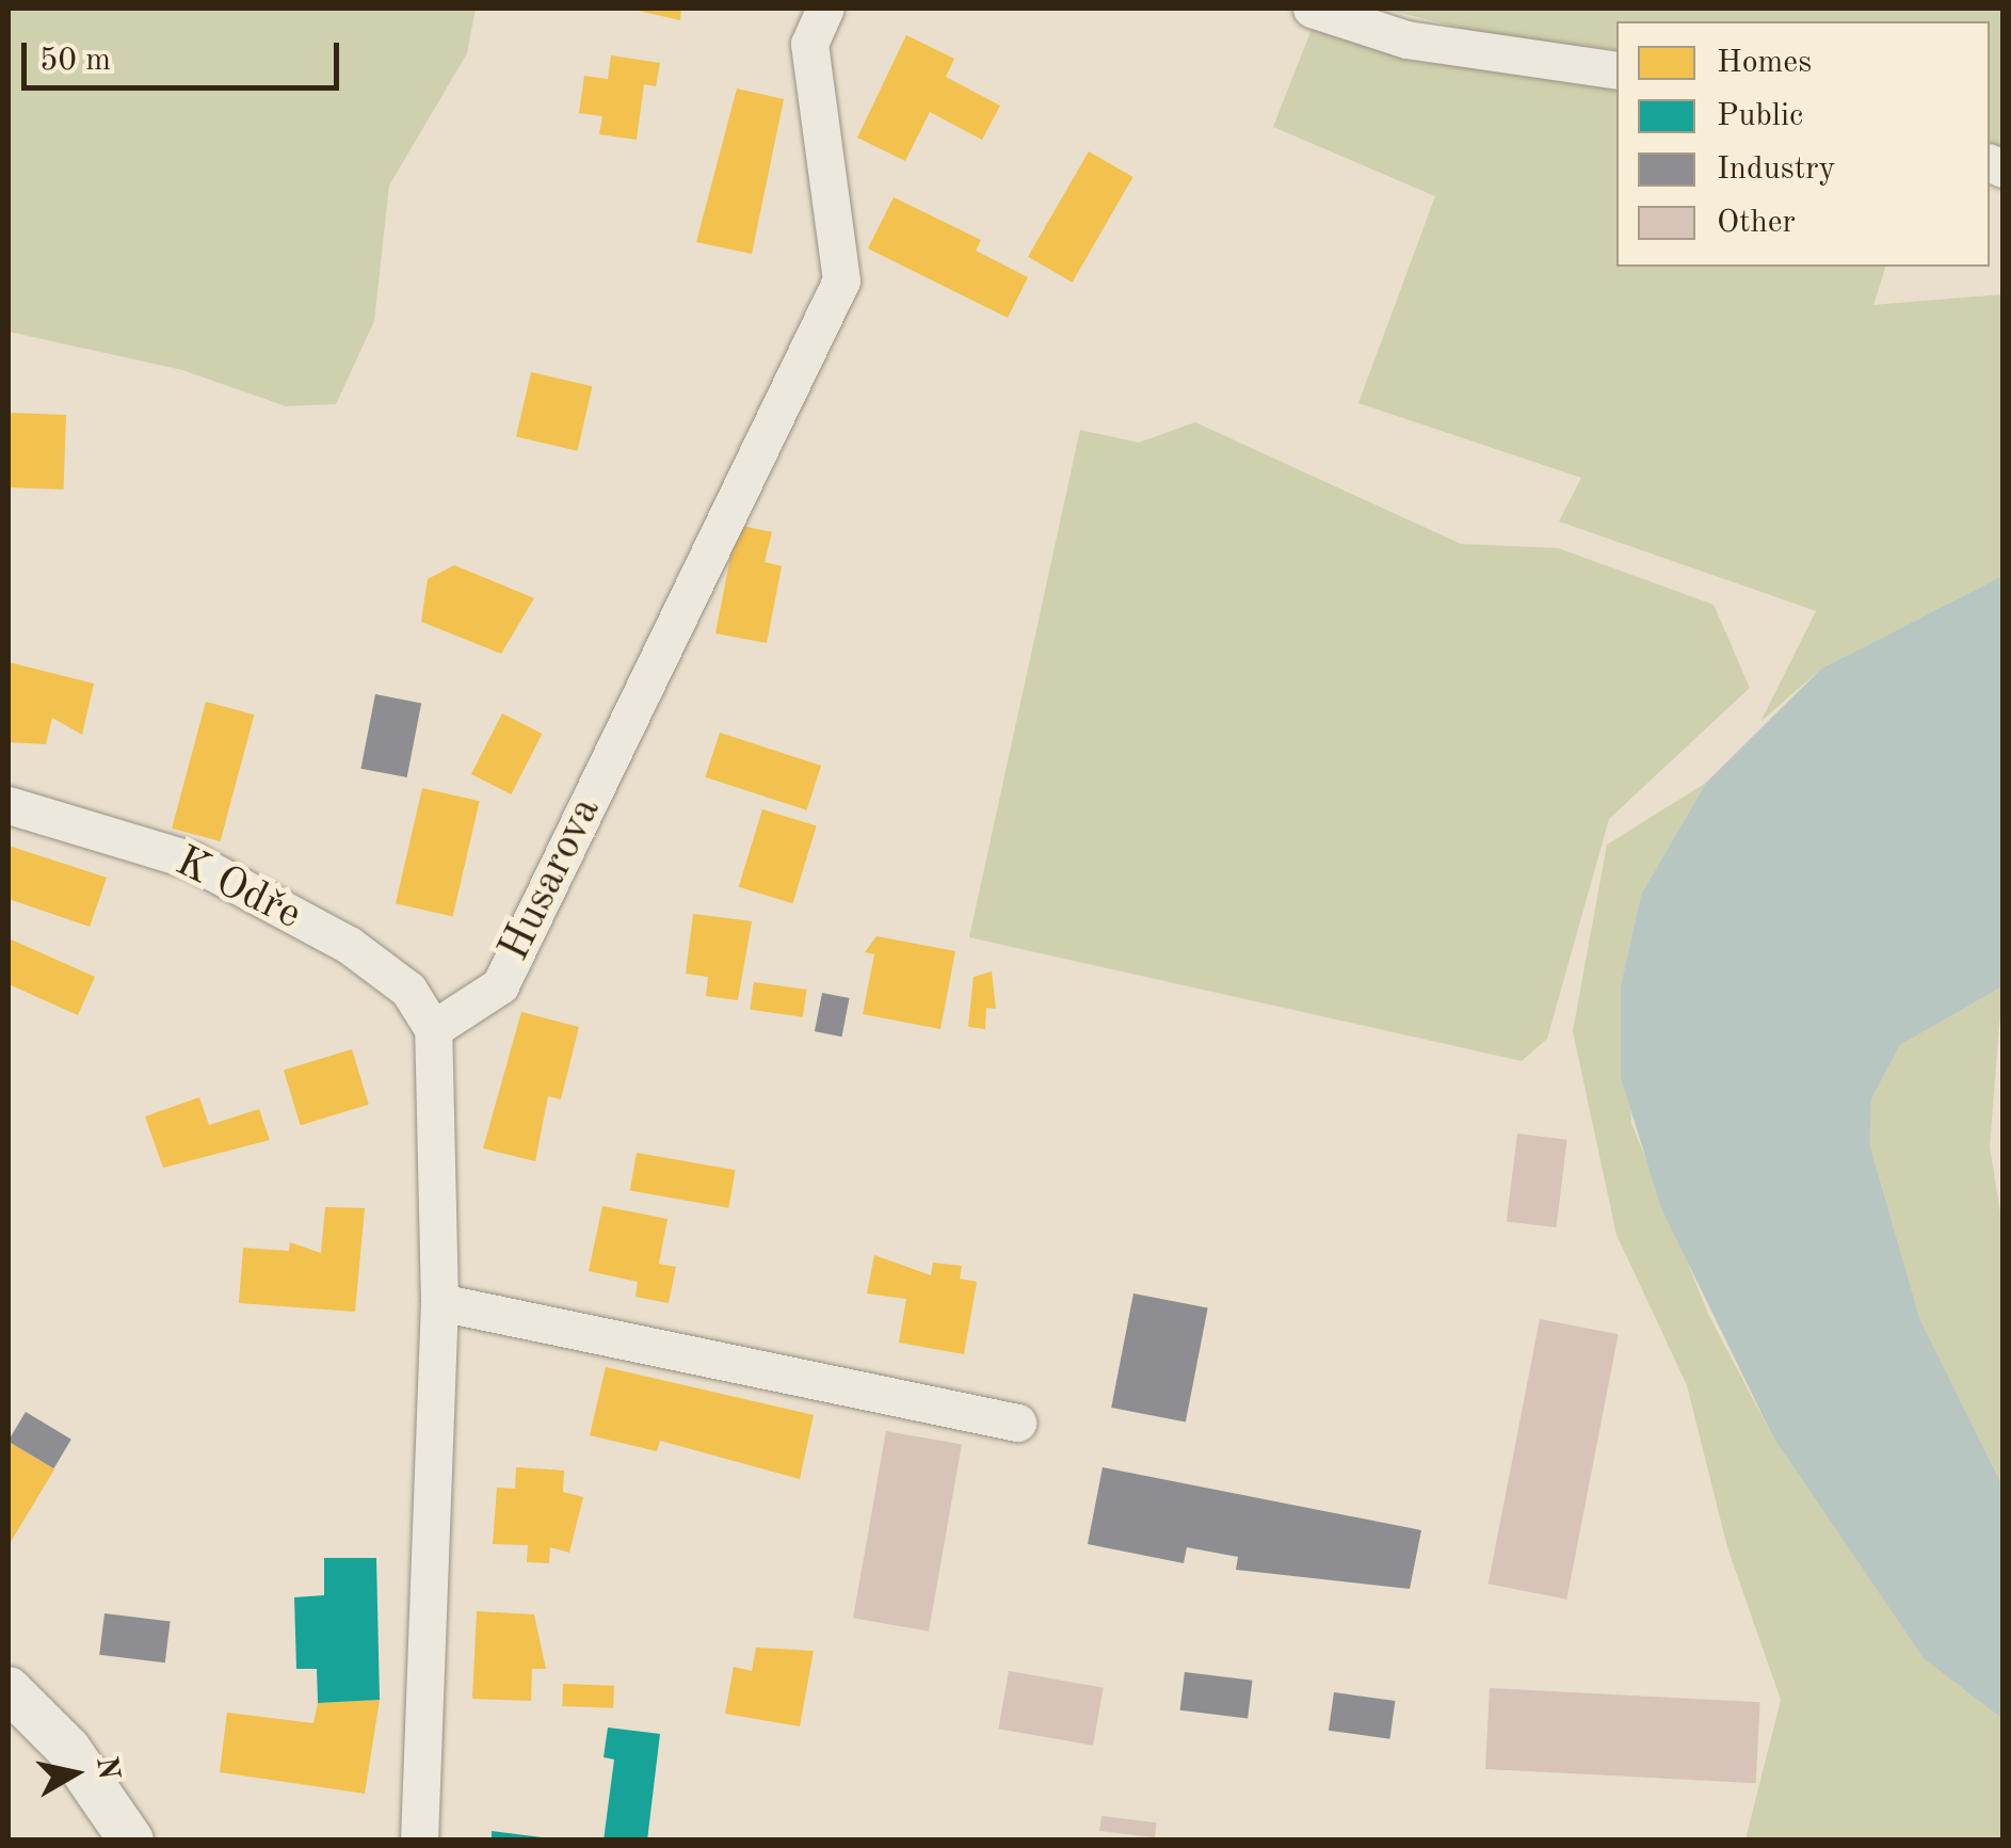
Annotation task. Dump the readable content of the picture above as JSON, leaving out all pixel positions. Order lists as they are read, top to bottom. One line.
{"streets":{"street":["Husarova","K Odře"]},"crossings":[["Husarova","K Odře"]],"legend":["Homes","Public","Industry","Other"],"scale_bar":"50 m","north":"right"}
